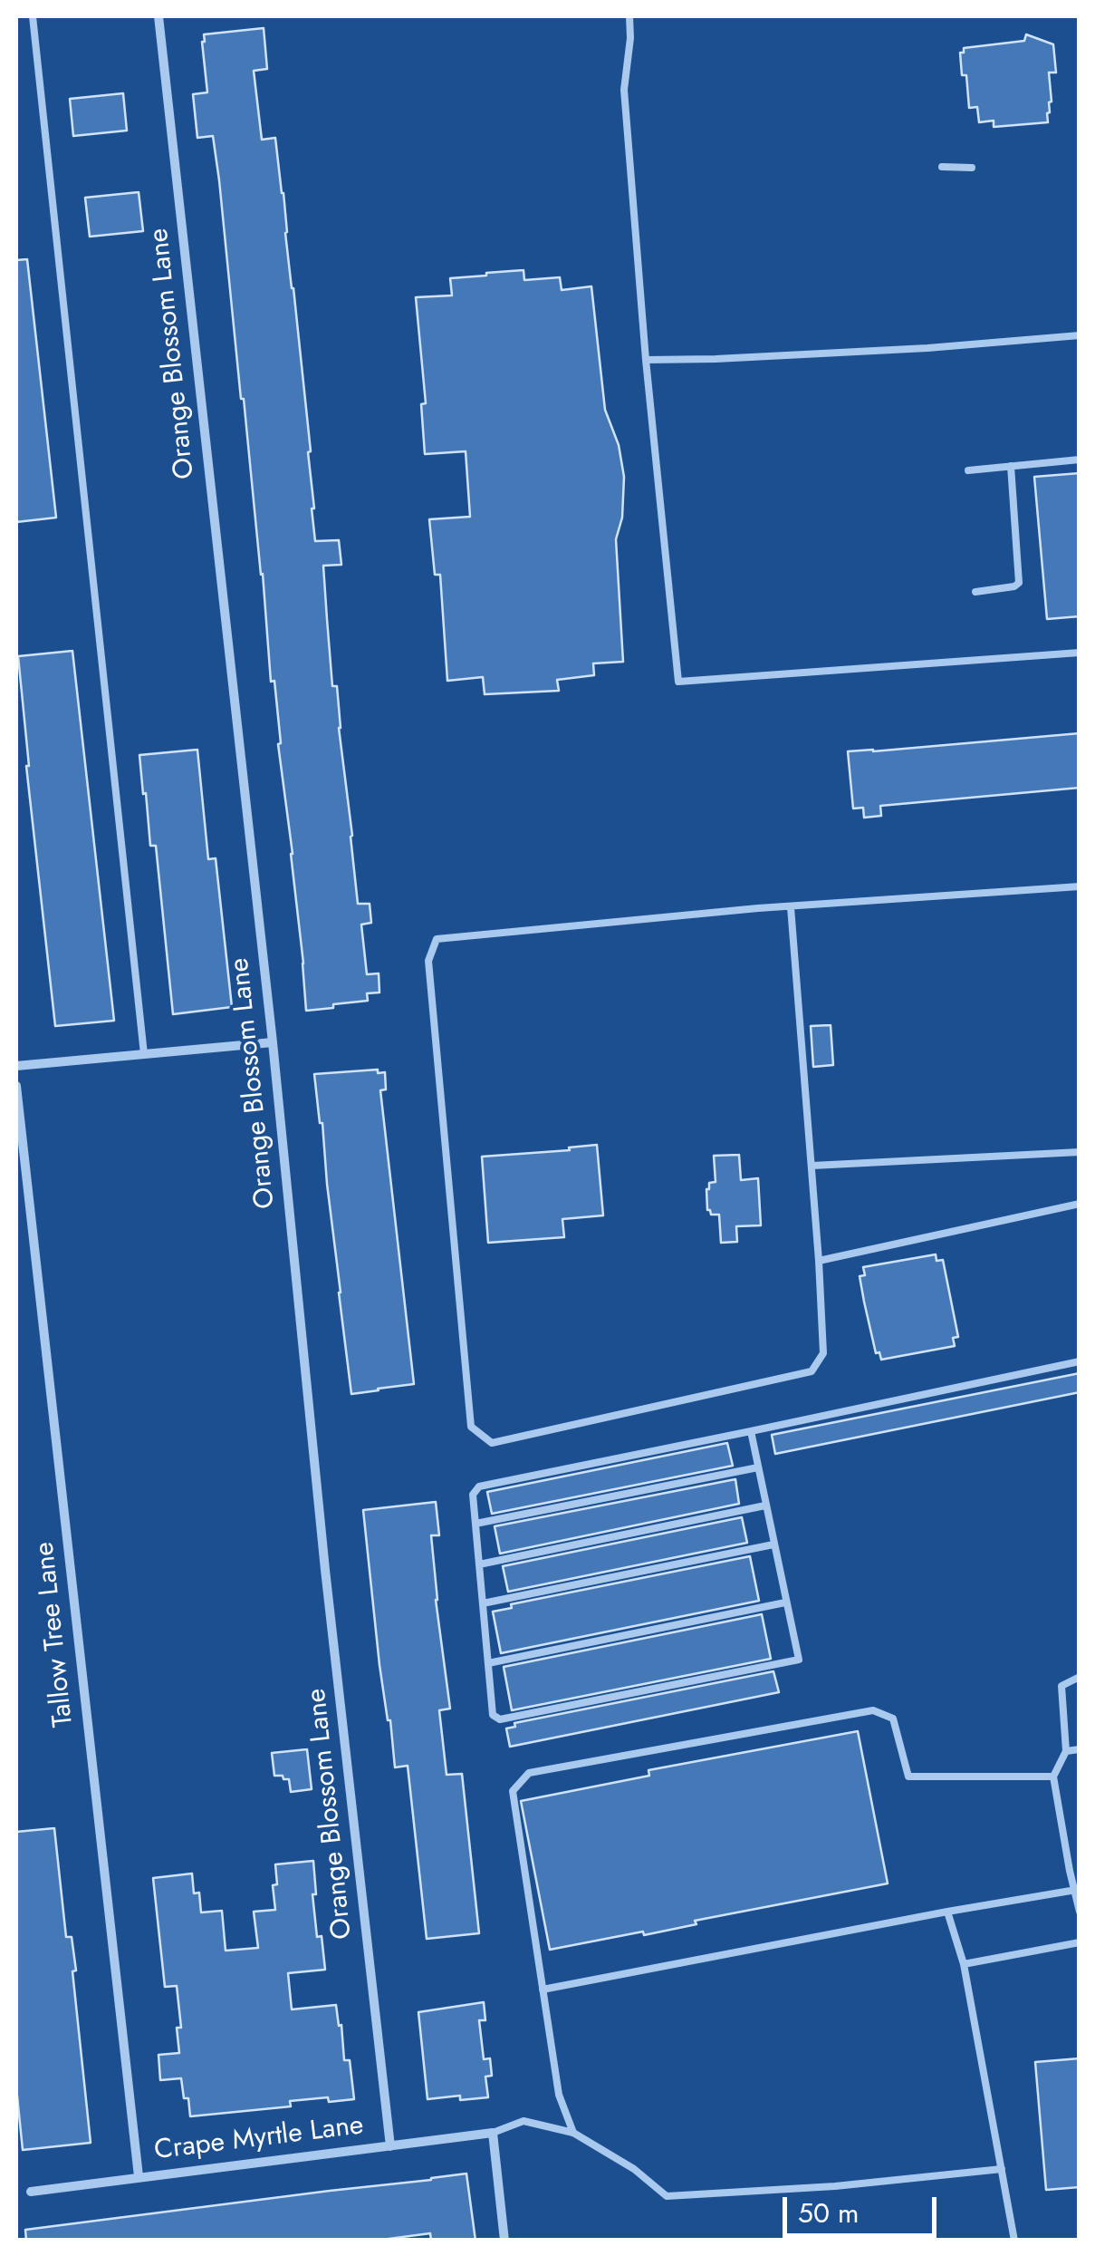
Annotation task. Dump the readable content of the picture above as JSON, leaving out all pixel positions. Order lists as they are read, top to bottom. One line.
{"streets":{"street":["Orange Blossom Lane","Tallow Tree Lane","Crape Myrtle Lane"]},"crossings":[["Orange Blossom Lane","Crape Myrtle Lane"],["Tallow Tree Lane","Crape Myrtle Lane"]],"scale_bar":"50 m"}
